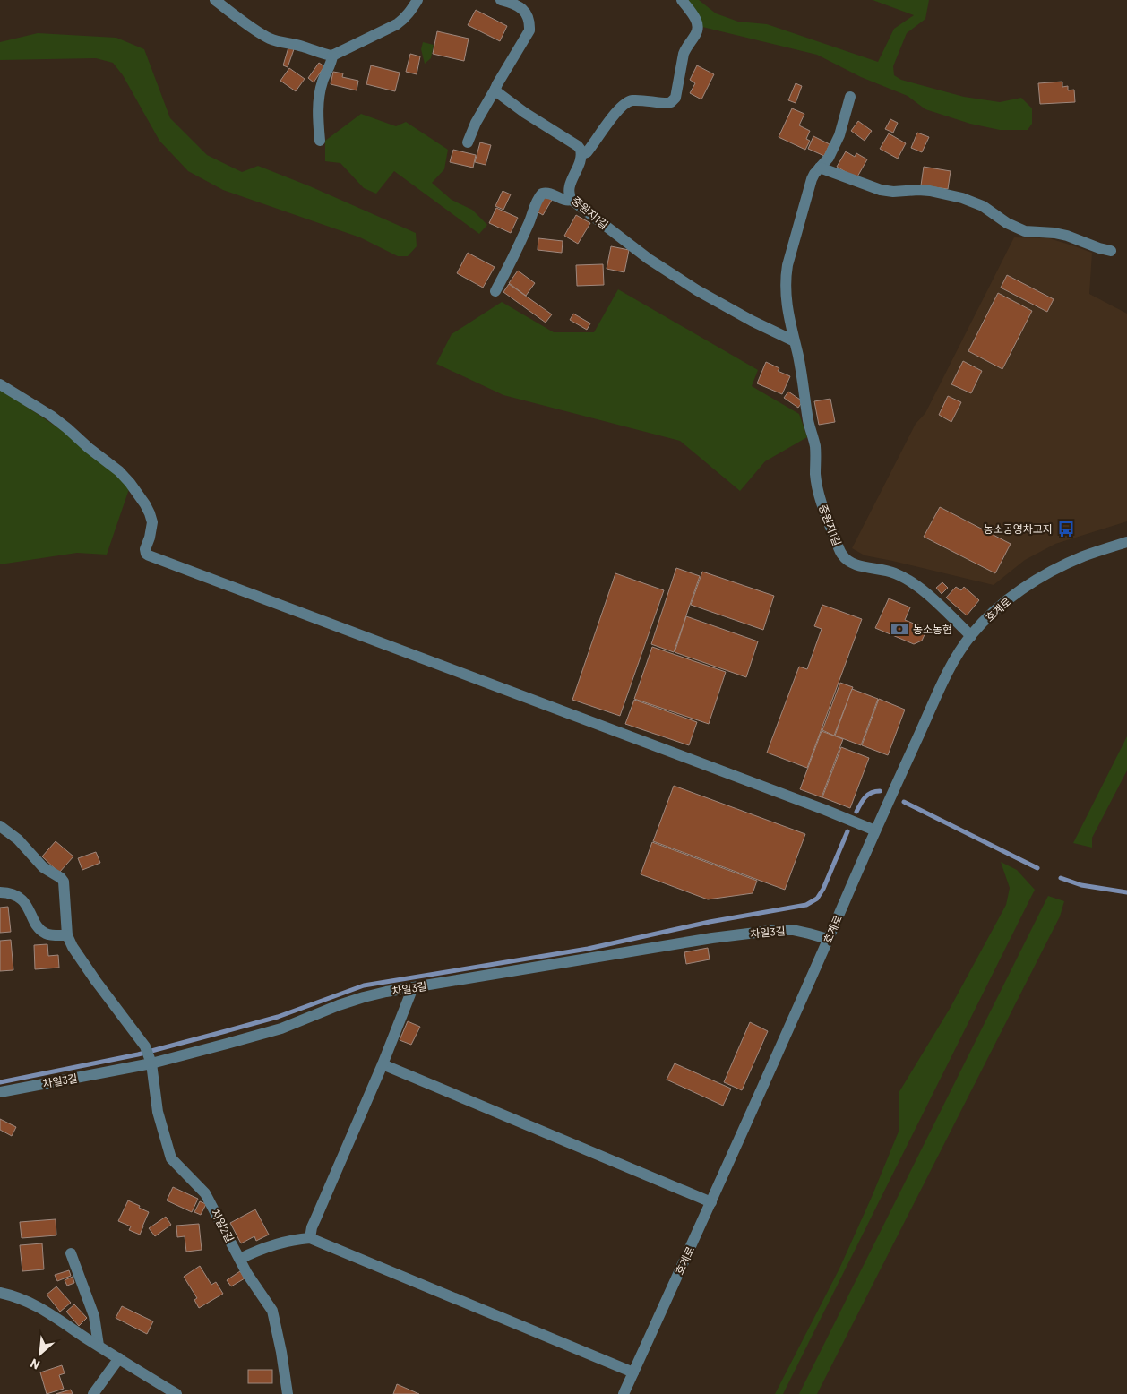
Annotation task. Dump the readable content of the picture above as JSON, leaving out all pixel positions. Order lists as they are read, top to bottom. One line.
{"streets":{"street":["중원지1길","호계로","차일3길","차일2길"]},"crossings":[["중원지1길","호계로"],["호계로","차일3길"],["차일3길","차일2길"]],"places":{"bus stop":["농소공영차고지"],"bank":["농소농협"]},"north":"bottom left"}
